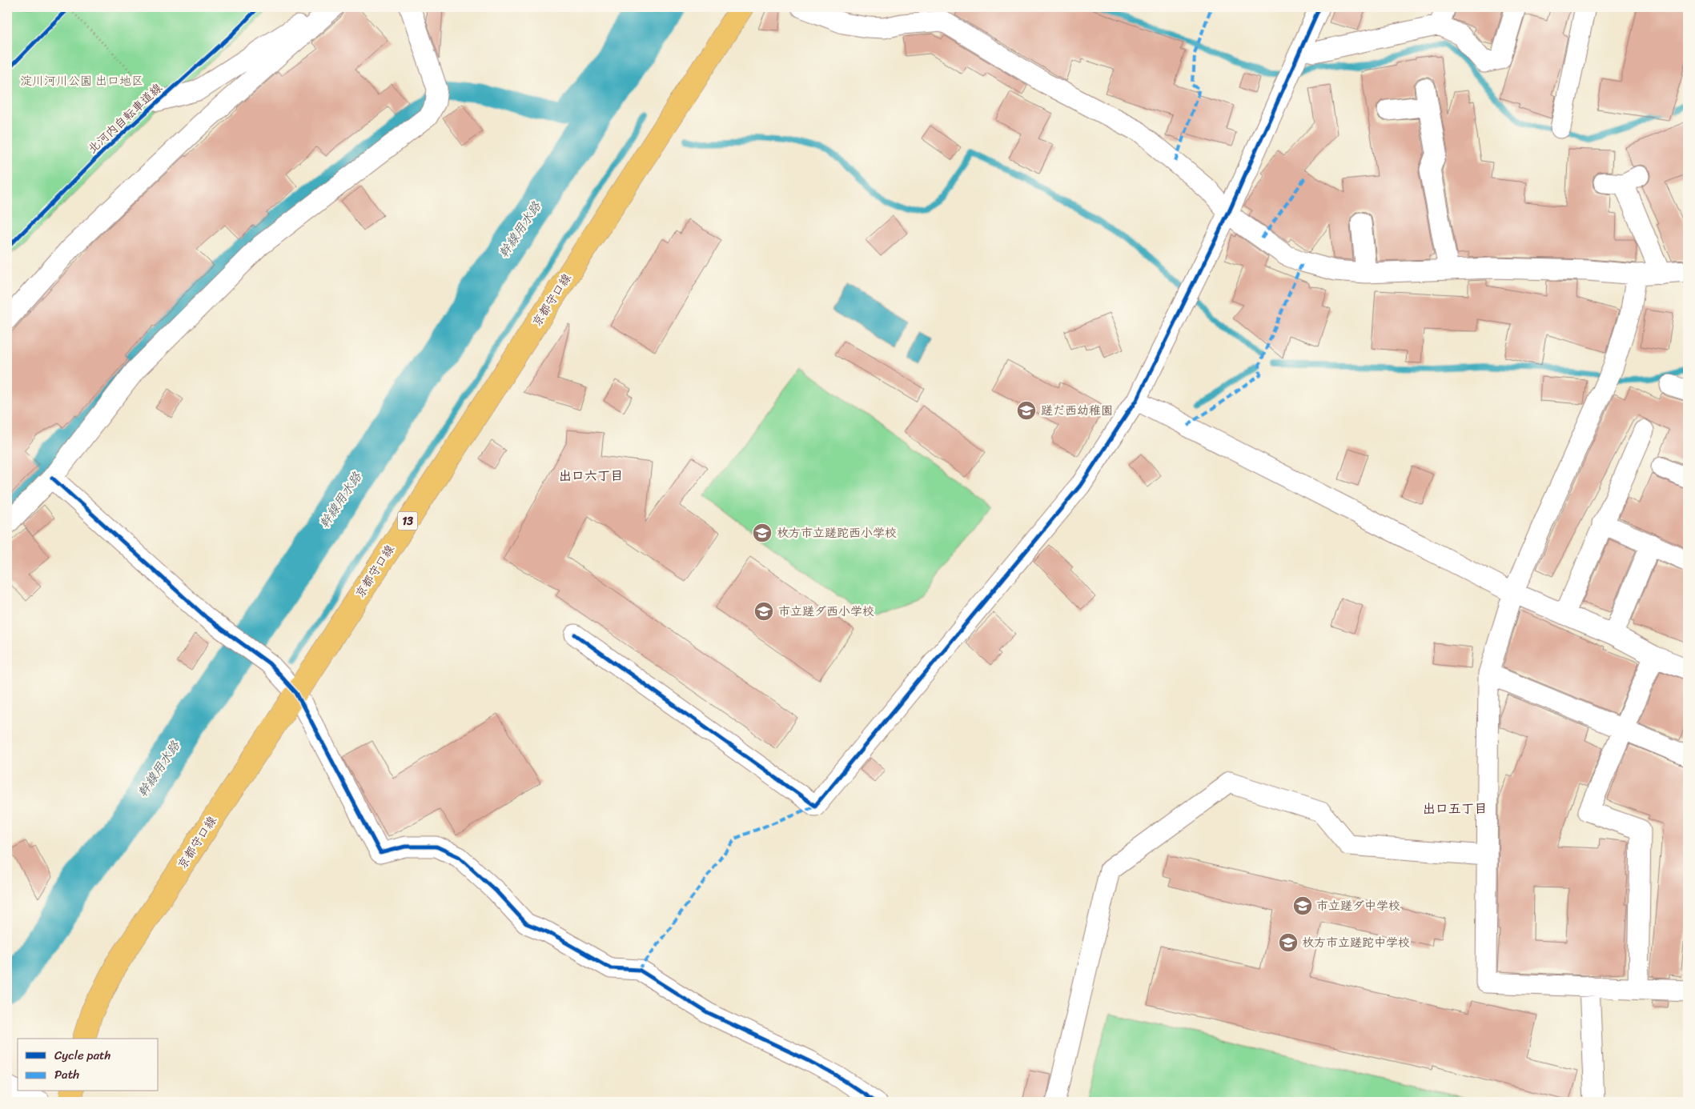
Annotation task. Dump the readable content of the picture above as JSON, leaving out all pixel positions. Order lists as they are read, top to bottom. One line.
{"streets":{"main road":["京都守口線","13"],"cycle path":["北河内自転車道線"]},"districts":["出口六丁目","出口五丁目"],"water":["幹線用水路"],"parks":["淀川河川公園 出口地区"],"places":{"school or university":["蹉だ西幼稚園","枚方市立蹉跎西小学校","市立蹉ダ西小学校","市立蹉ダ中学校","枚方市立蹉跎中学校"]},"legend":["Cycle path","Path"]}
